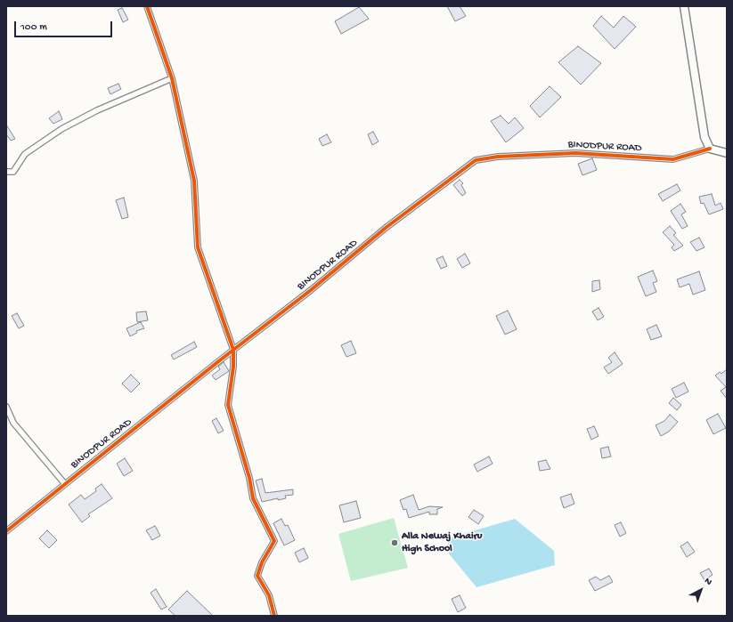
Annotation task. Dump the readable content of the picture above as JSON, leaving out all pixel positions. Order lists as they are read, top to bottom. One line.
{"streets":{"street":["BINODPUR ROAD"]},"places":["Alla Newaj Khairu High School"],"scale_bar":"100 m","north":"top right"}
